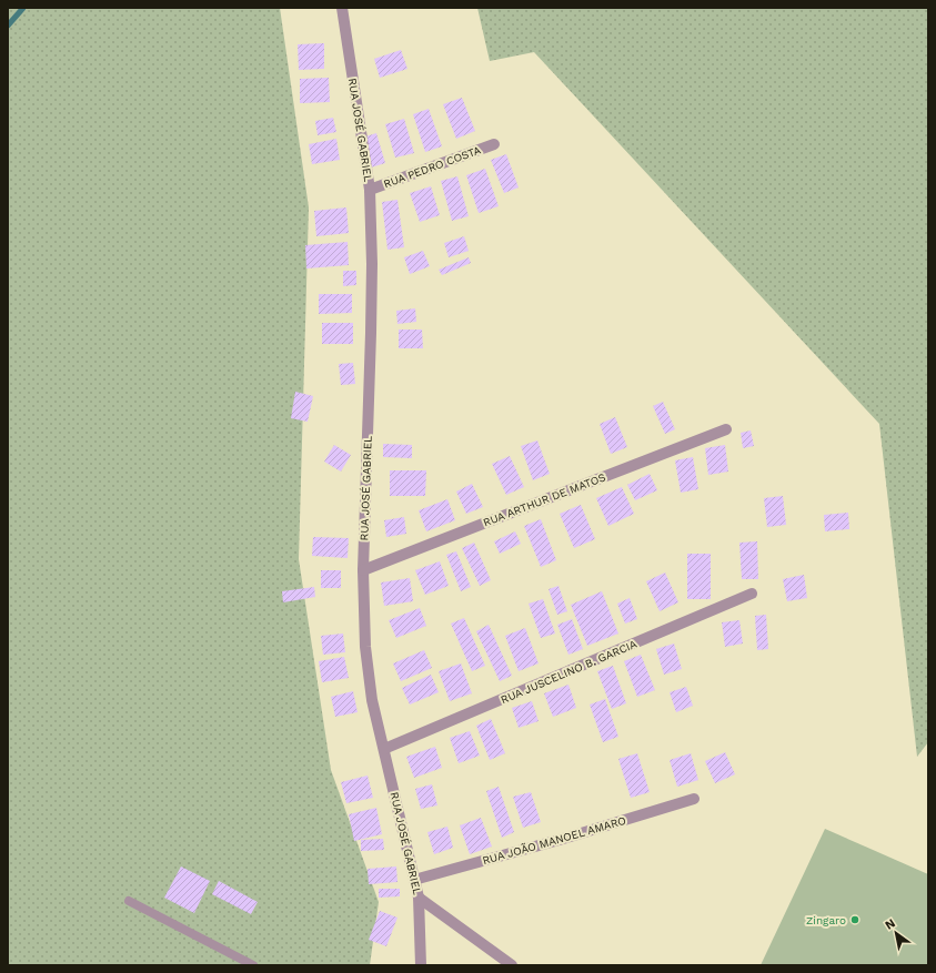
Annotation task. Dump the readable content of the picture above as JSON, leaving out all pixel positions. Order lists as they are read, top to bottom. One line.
{"streets":{"street":["RUA JOSÉ GABRIEL","RUA PEDRO COSTA","RUA ARTHUR DE MATOS","RUA JUSCELINO B. GARCIA","RUA JOÃO MANOEL AMARO"]},"crossings":[["RUA JOSÉ GABRIEL","RUA PEDRO COSTA"],["RUA JOSÉ GABRIEL","RUA ARTHUR DE MATOS"],["RUA JOSÉ GABRIEL","RUA JUSCELINO B. GARCIA"],["RUA JOSÉ GABRIEL","RUA JOÃO MANOEL AMARO"]],"places":["Zingaro"],"north":"top left"}
